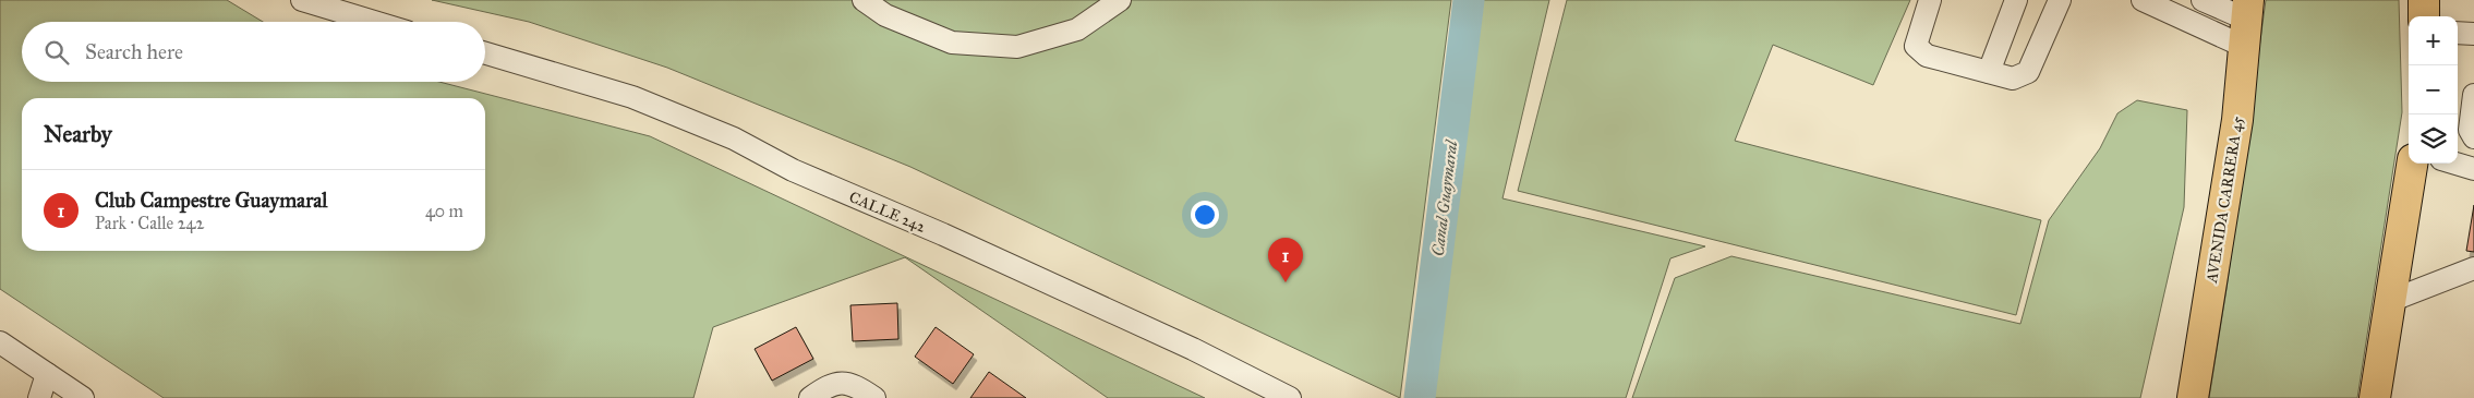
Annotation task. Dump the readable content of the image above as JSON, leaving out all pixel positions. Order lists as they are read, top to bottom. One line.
{"streets":{"highway":["AVENIDA CARRERA 45"],"street":["CALLE 242"]},"water":["Canal Guaymaral"],"page":{"map_buttons":["+","−"],"search":"Search here","heading":"Nearby","list":[{"mark":"1","name":"Club Campestre Guaymaral","note":"Park · Calle 242","value":"40 m"}],"pins":"1"}}
